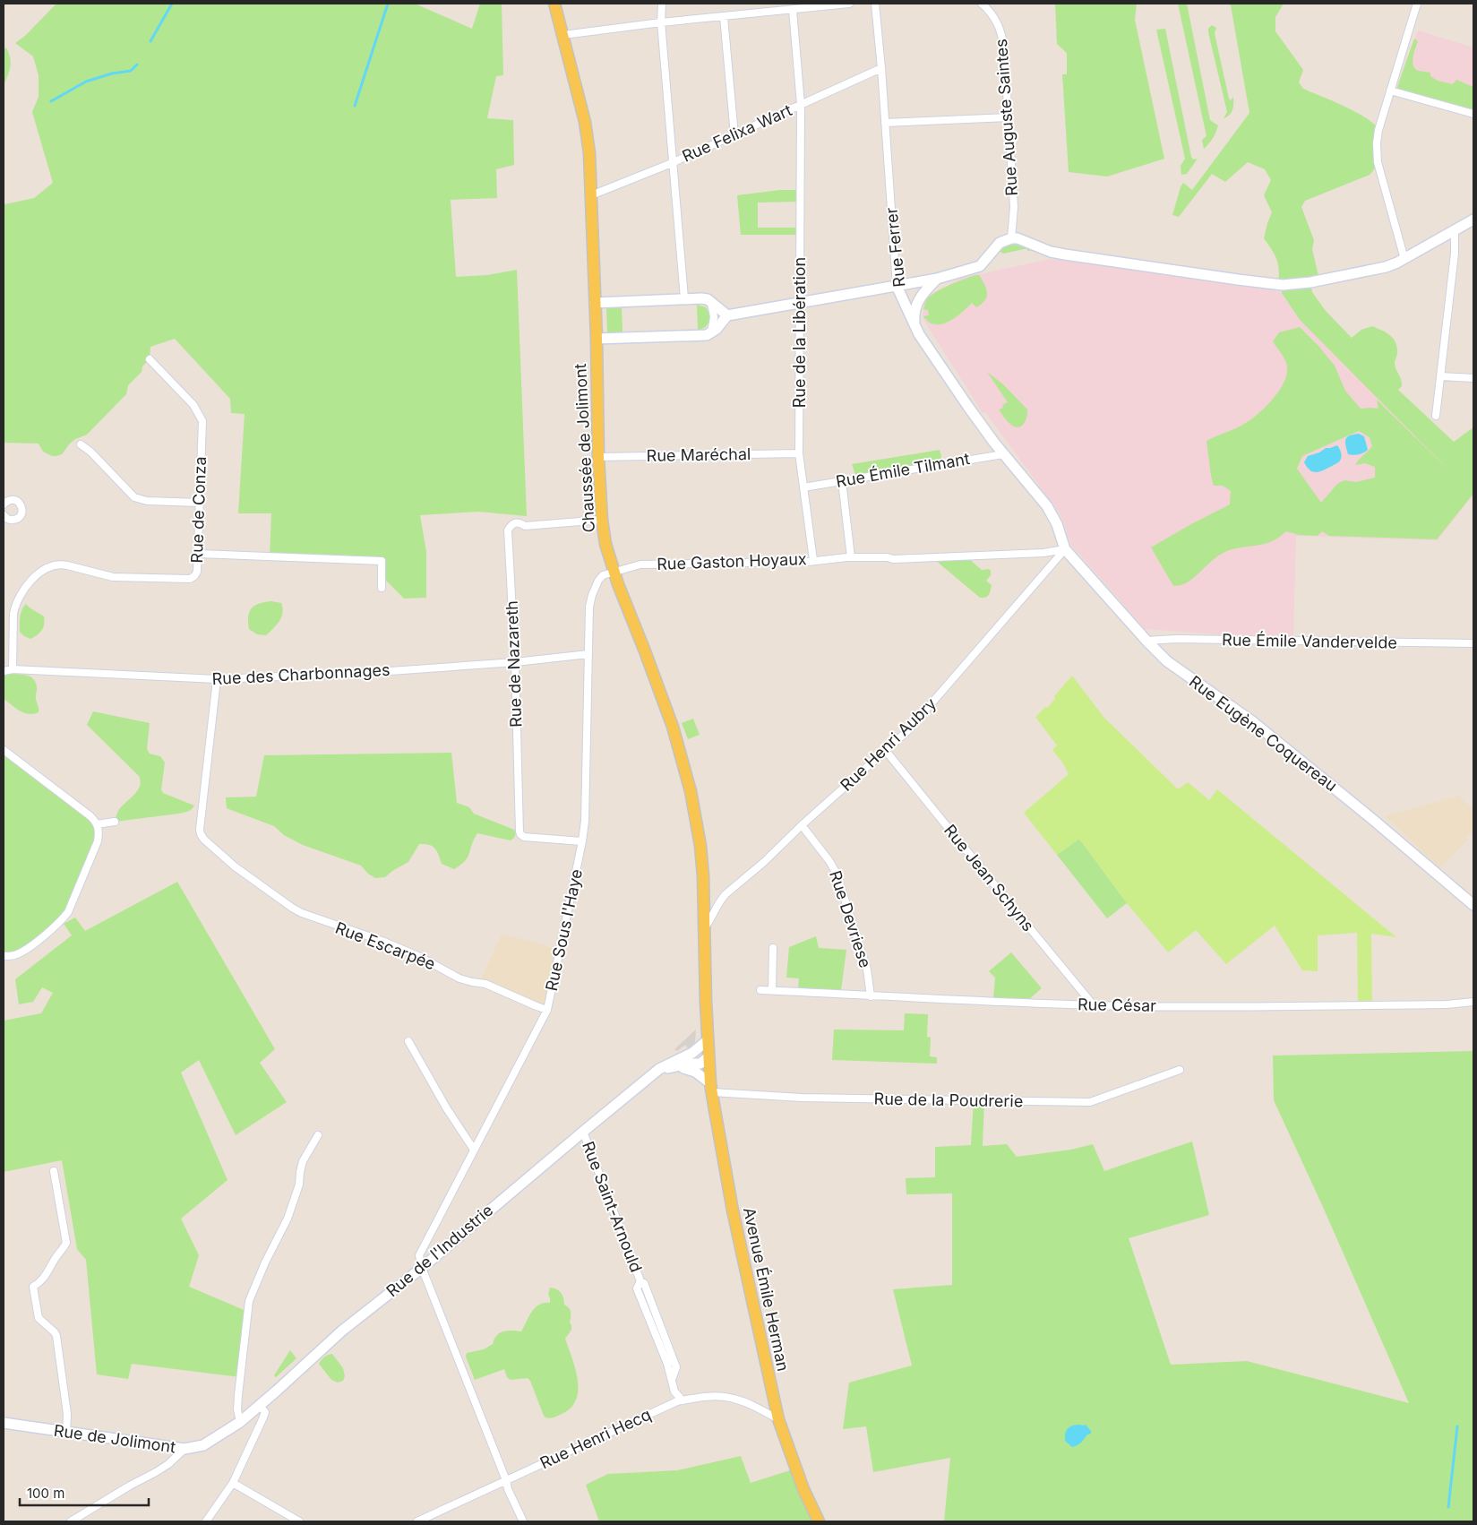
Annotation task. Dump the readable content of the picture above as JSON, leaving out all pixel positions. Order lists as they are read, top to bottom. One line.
{"streets":{"main road":["Chaussée de Jolimont","Avenue Émile Herman"],"street":["Rue Auguste Saintes","Rue Felixa Wart","Rue Ferrer","Rue de la Libération","Rue Maréchal","Rue Émile Tilmant","Rue de Conza","Rue Gaston Hoyaux","Rue Émile Vandervelde","Rue de Nazareth","Rue des Charbonnages","Rue Eugène Coquereau","Rue Henri Aubry","Rue Jean Schyns","Rue Devriese","Rue Sous l'Haye","Rue Escarpée","Rue César","Rue de la Poudrerie","Rue Saint-Arnould","Rue de l'Industrie","Rue de Jolimont","Rue Henri Hecq"]},"crossings":[["Rue Felixa Wart","Rue Ferrer"],["Rue Felixa Wart","Rue de la Libération"],["Rue Felixa Wart","Chaussée de Jolimont"],["Rue Ferrer","Rue Émile Tilmant"],["Rue Ferrer","Rue Gaston Hoyaux"],["Rue Ferrer","Rue Eugène Coquereau"],["Rue Ferrer","Rue Henri Aubry"],["Rue de la Libération","Rue Maréchal"],["Rue de la Libération","Rue Émile Tilmant"],["Rue de la Libération","Rue Gaston Hoyaux"],["Chaussée de Jolimont","Rue Maréchal"],["Chaussée de Jolimont","Rue Gaston Hoyaux"],["Chaussée de Jolimont","Rue de Nazareth"],["Chaussée de Jolimont","Rue Henri Aubry"],["Chaussée de Jolimont","Rue Sous l'Haye"],["Chaussée de Jolimont","Rue de l'Industrie"],["Chaussée de Jolimont","Avenue Émile Herman"],["Rue de Conza","Rue des Charbonnages"],["Rue Gaston Hoyaux","Rue Eugène Coquereau"],["Rue Gaston Hoyaux","Rue Henri Aubry"],["Rue Gaston Hoyaux","Rue Sous l'Haye"],["Rue Émile Vandervelde","Rue Eugène Coquereau"],["Rue de Nazareth","Rue des Charbonnages"],["Rue de Nazareth","Rue Sous l'Haye"],["Rue des Charbonnages","Rue Sous l'Haye"],["Rue des Charbonnages","Rue Escarpée"],["Rue Eugène Coquereau","Rue Henri Aubry"],["Rue Henri Aubry","Rue Jean Schyns"],["Rue Henri Aubry","Rue Devriese"],["Rue Jean Schyns","Rue César"],["Rue Devriese","Rue César"],["Rue Sous l'Haye","Rue Escarpée"],["Rue Sous l'Haye","Rue de l'Industrie"],["Rue de la Poudrerie","Rue de l'Industrie"],["Rue de la Poudrerie","Avenue Émile Herman"],["Rue Saint-Arnould","Rue de l'Industrie"],["Rue de l'Industrie","Avenue Émile Herman"],["Rue de l'Industrie","Rue de Jolimont"],["Avenue Émile Herman","Rue Henri Hecq"]],"scale_bar":"100 m"}
